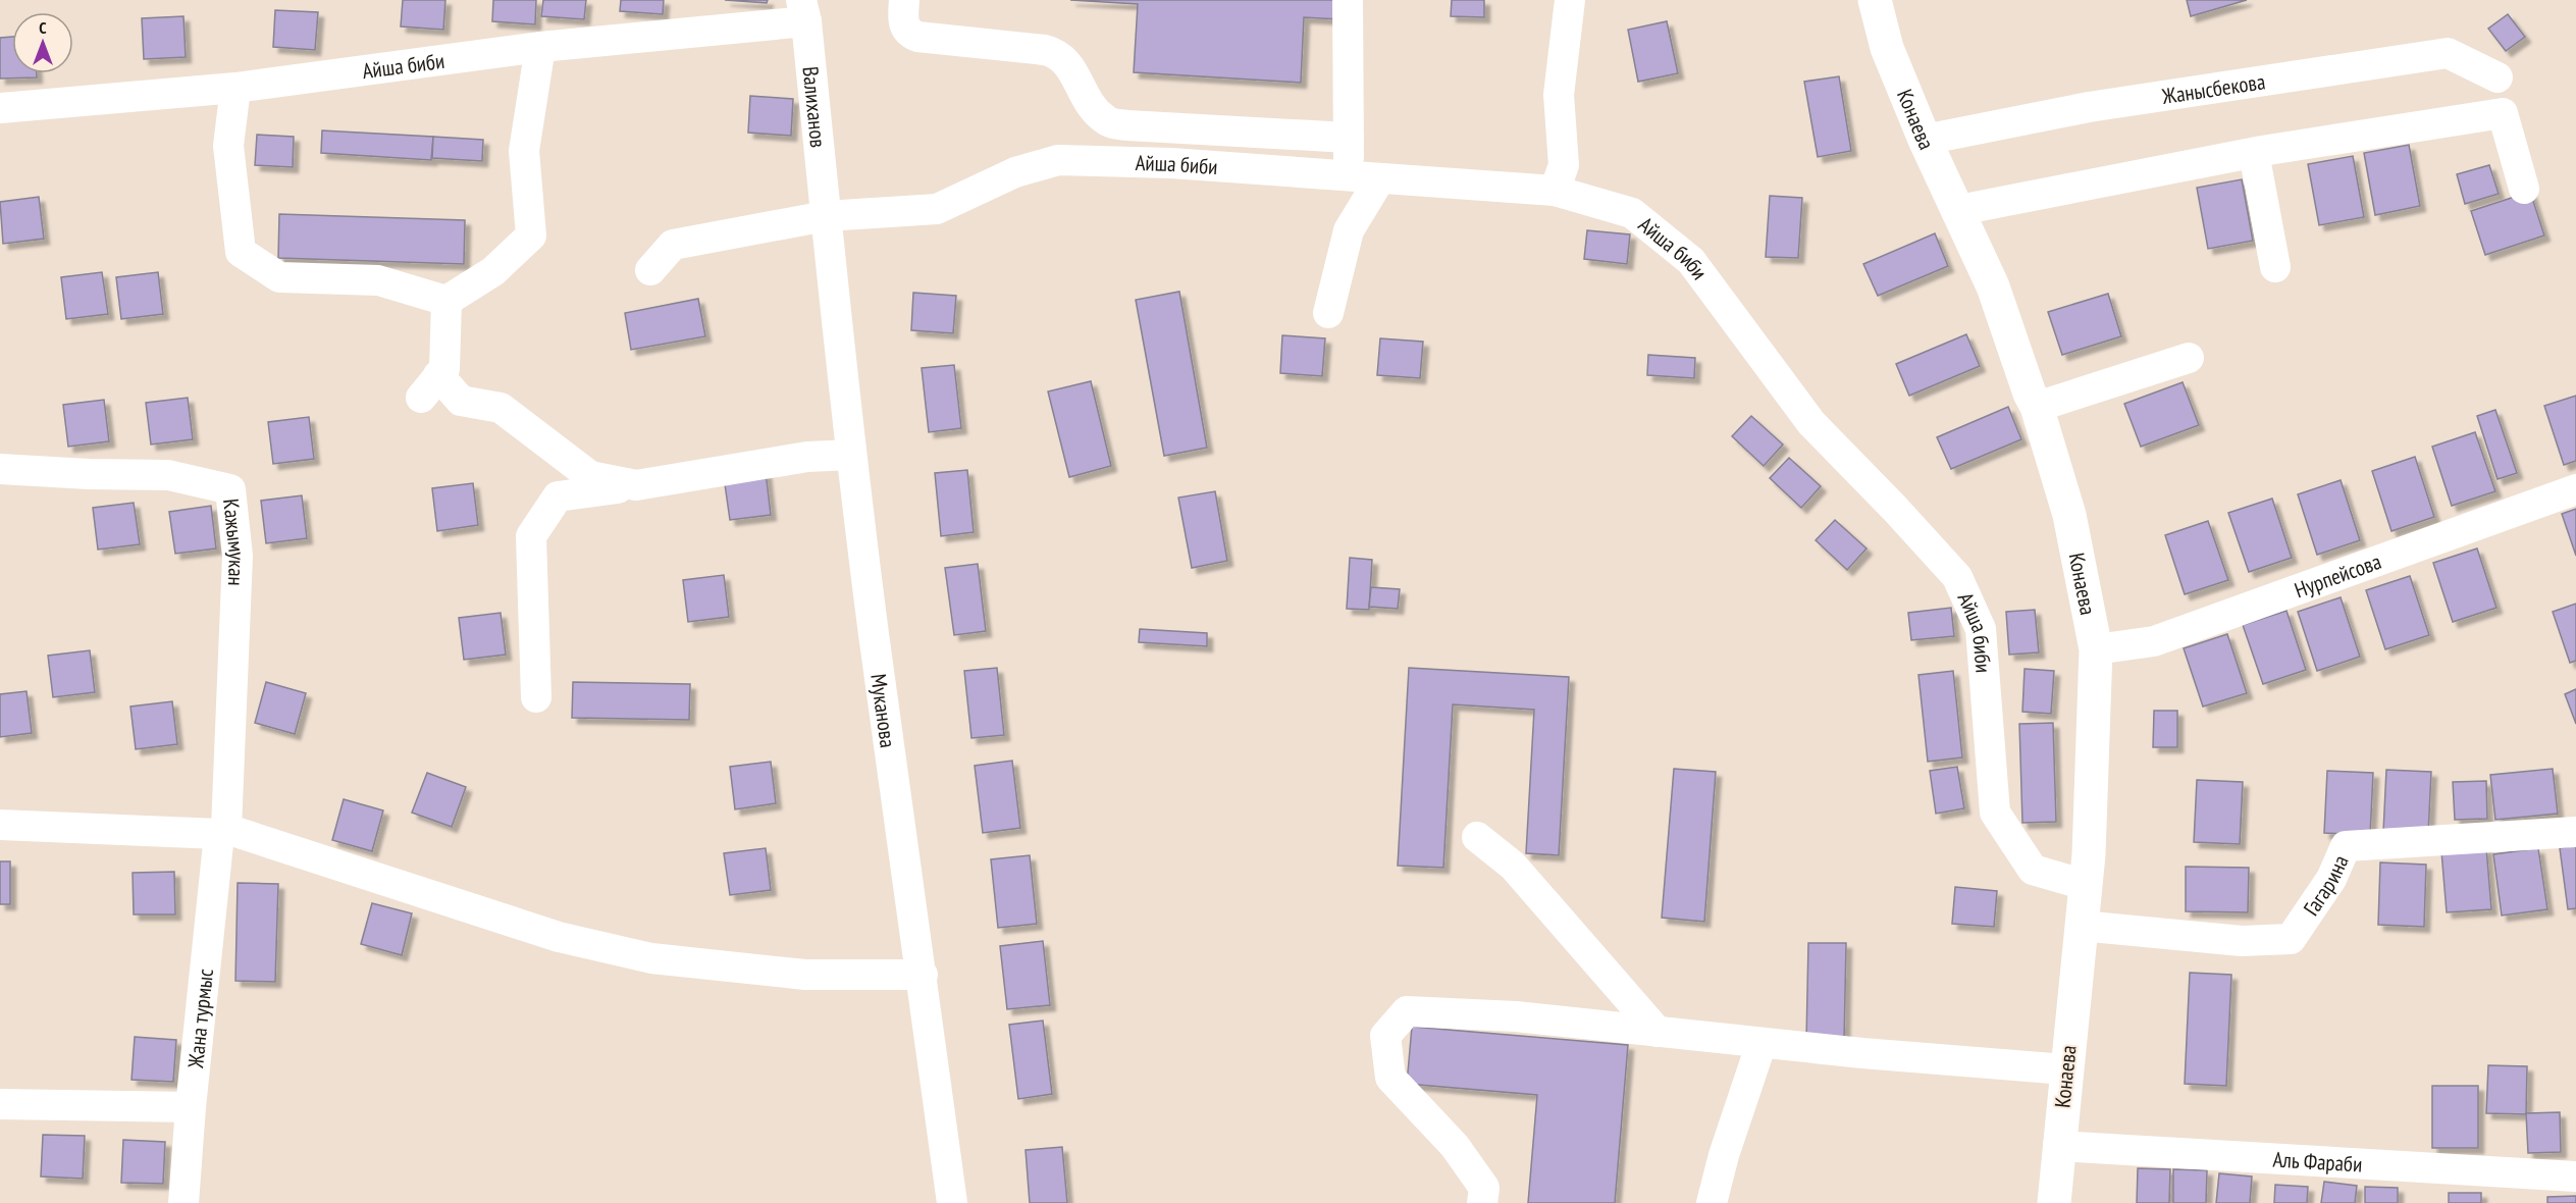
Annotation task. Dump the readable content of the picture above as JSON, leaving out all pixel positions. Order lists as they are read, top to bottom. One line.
{"streets":{"main road":["Конаева"],"street":["Айша биби","Жанысбекова","Валиханов","Кажымукан","Нурпейсова","Муканова","Гагарина","Жана турмыс","Аль Фараби"]},"crossings":[["Айша биби","Валиханов"],["Айша биби","Конаева"],["Айша биби","Муканова"],["Жанысбекова","Конаева"],["Валиханов","Муканова"],["Конаева","Нурпейсова"],["Конаева","Гагарина"],["Конаева","Аль Фараби"],["Кажымукан","Жана турмыс"]],"north":"top"}
